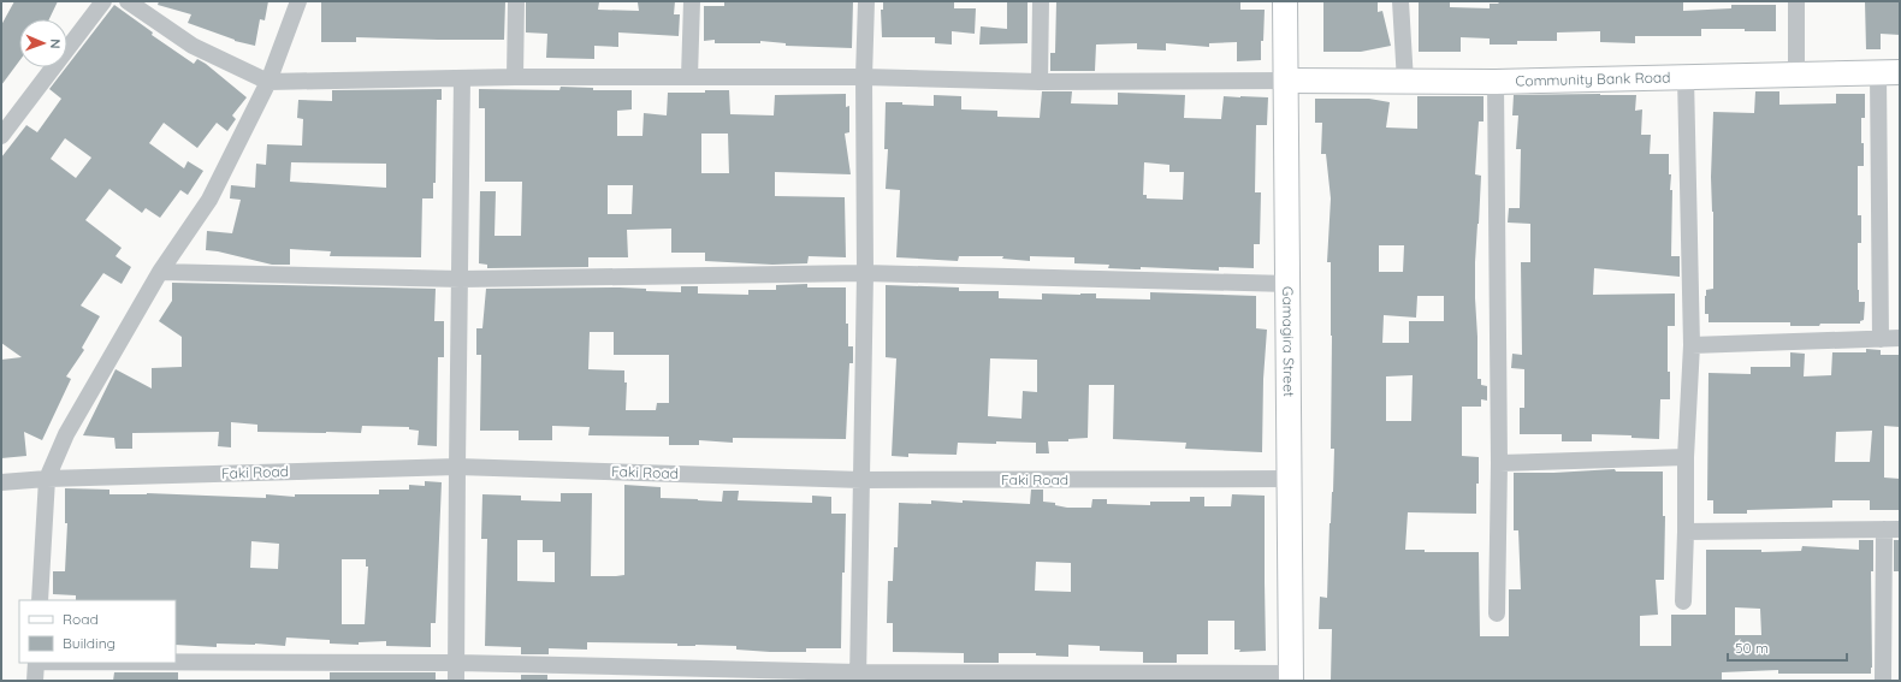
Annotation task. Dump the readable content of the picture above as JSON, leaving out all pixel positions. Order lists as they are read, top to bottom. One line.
{"streets":{"street":["Community Bank Road","Gamagira Street","Faki Road"]},"crossings":[["Community Bank Road","Gamagira Street"],["Gamagira Street","Faki Road"]],"legend":["Road","Building"],"scale_bar":"50 m","north":"right"}
